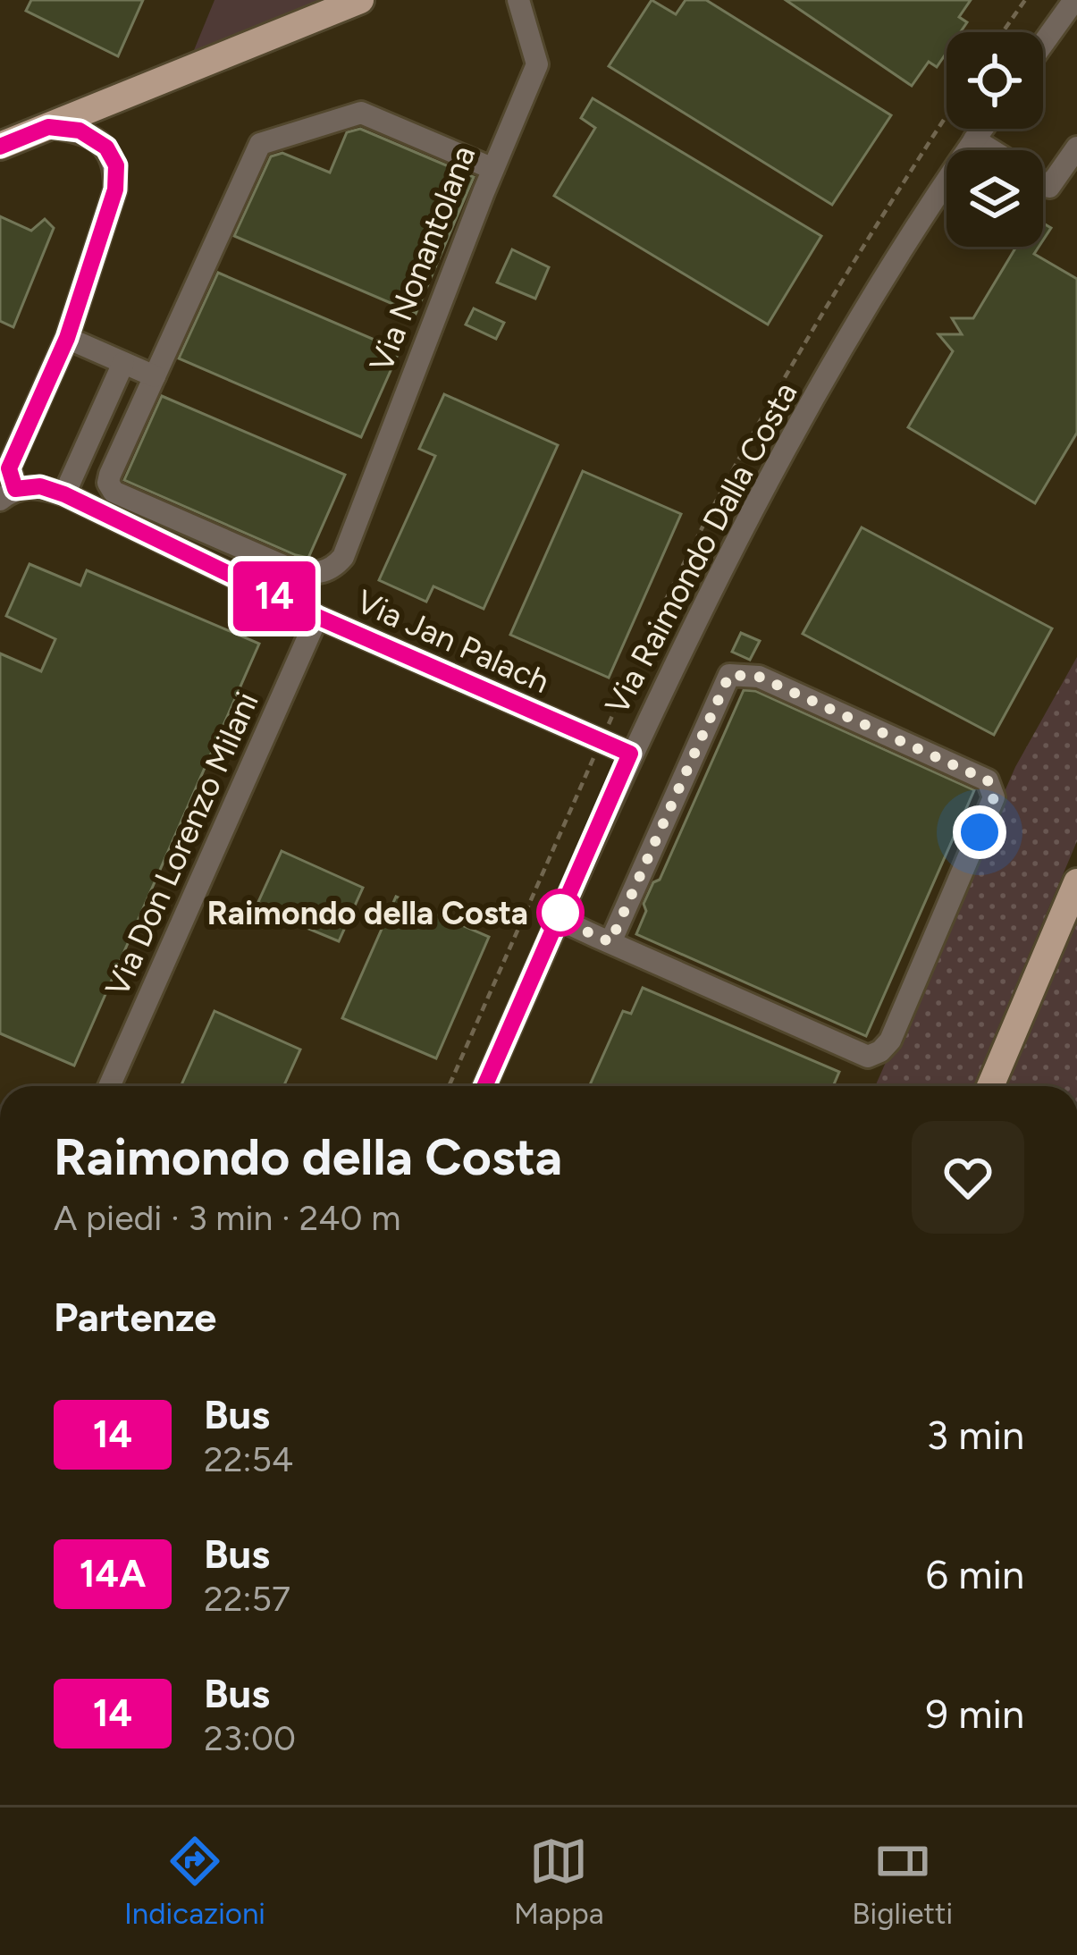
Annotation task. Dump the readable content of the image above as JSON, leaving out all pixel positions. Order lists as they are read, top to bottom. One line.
{"streets":{"street":["Via Nonantolana","Via Raimondo Dalla Costa","Via Jan Palach","Via Don Lorenzo Milani"]},"crossings":[["Via Raimondo Dalla Costa","Via Jan Palach"],["Via Jan Palach","Via Don Lorenzo Milani"]],"places":["Raimondo della Costa"],"lines":["bus line 14"],"page":{"on_map":"14","heading":[["Raimondo della Costa","A piedi · 3 min · 240 m"],"Partenze"],"list":[{"mark":"14","name":"Bus","note":"22:54","value":"3 min"},{"mark":"14A","name":"Bus","note":"22:57","value":"6 min"},{"mark":"14","name":"Bus","note":"23:00","value":"9 min"}],"tabs":["Indicazioni","Mappa","Biglietti"]}}
